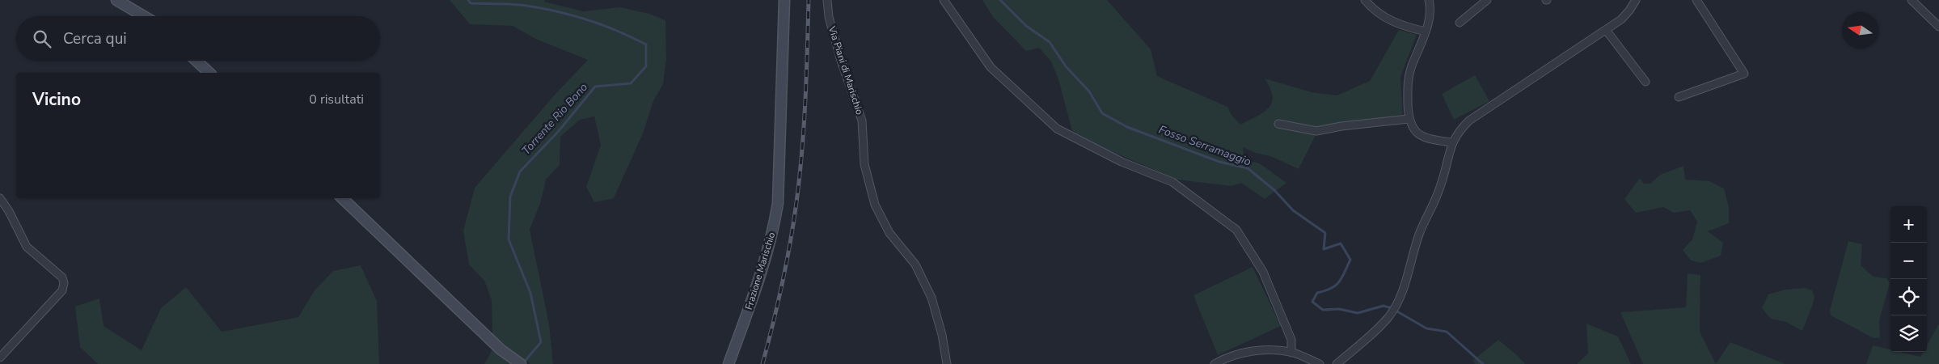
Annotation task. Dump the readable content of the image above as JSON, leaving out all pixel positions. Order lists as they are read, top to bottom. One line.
{"streets":{"main road":["Frazione Marischio"],"street":["Via Piani di Marischio"]},"water":["Torrente Rio Bono","Fosso Serramaggio"],"north":"left","page":{"search":"Cerca qui","heading":["Vicino","0 risultati"],"map_buttons":["+","−"]}}
